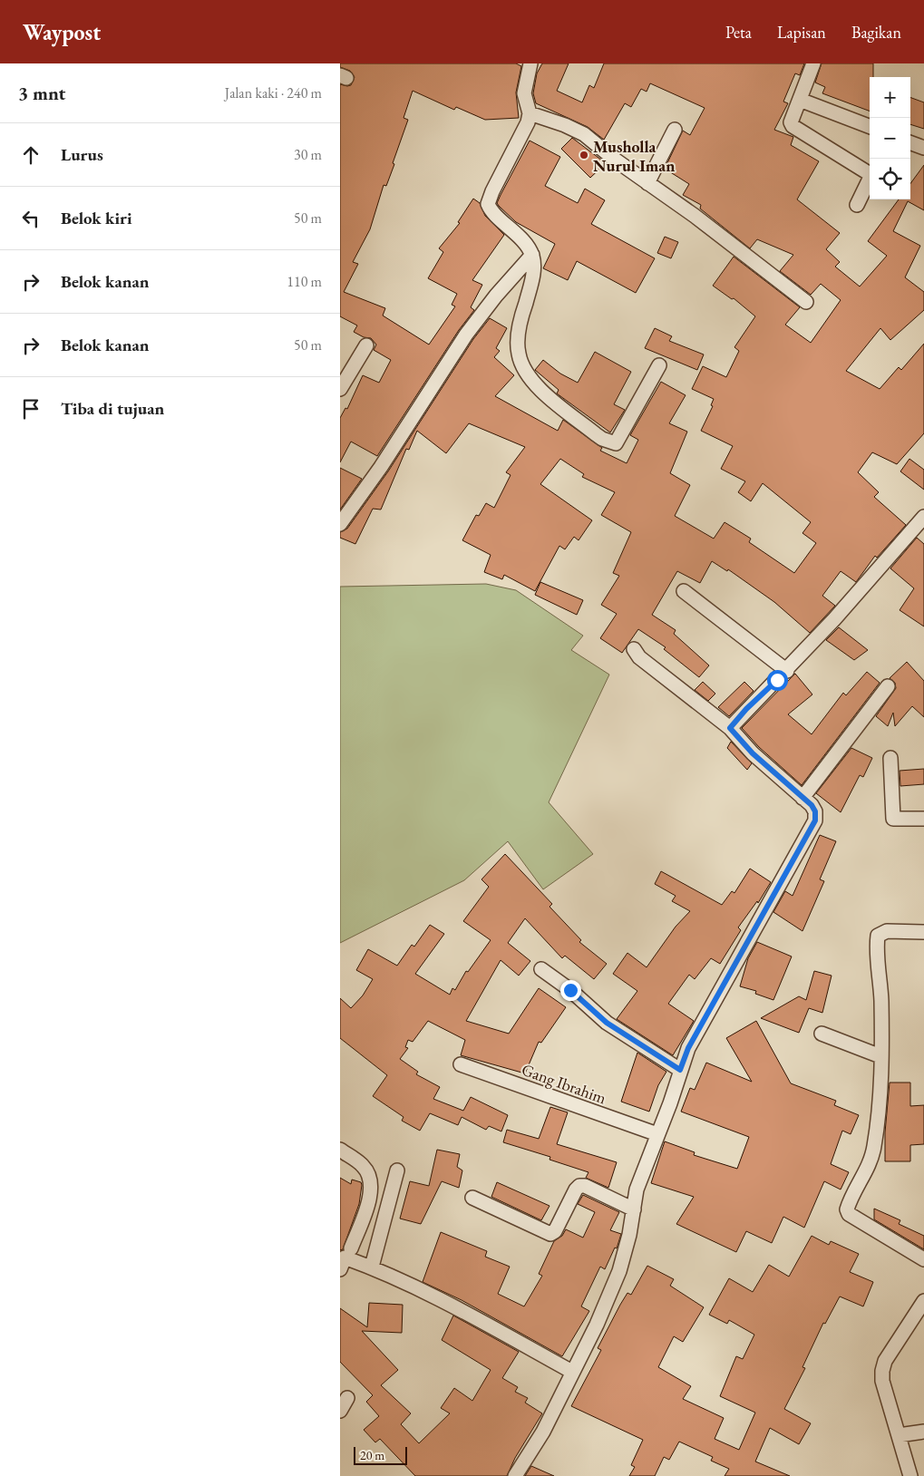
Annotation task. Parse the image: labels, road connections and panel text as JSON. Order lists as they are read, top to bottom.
{
  "streets": {
    "street": ["Gang Ibrahim"]
  },
  "places": ["Musholla Nurul Iman"],
  "scale_bar": "20 m",
  "page": {
    "header": "Waypost",
    "nav": ["Peta", "Lapisan", "Bagikan"],
    "heading": ["3 mnt", "Jalan kaki · 240 m"],
    "map_buttons": ["+", "−"],
    "list": [
      ["Lurus", "30 m"],
      ["Belok kiri", "50 m"],
      ["Belok kanan", "110 m"],
      ["Belok kanan", "50 m"],
      "Tiba di tujuan"
    ],
    "scale": "20 m"
  }
}
